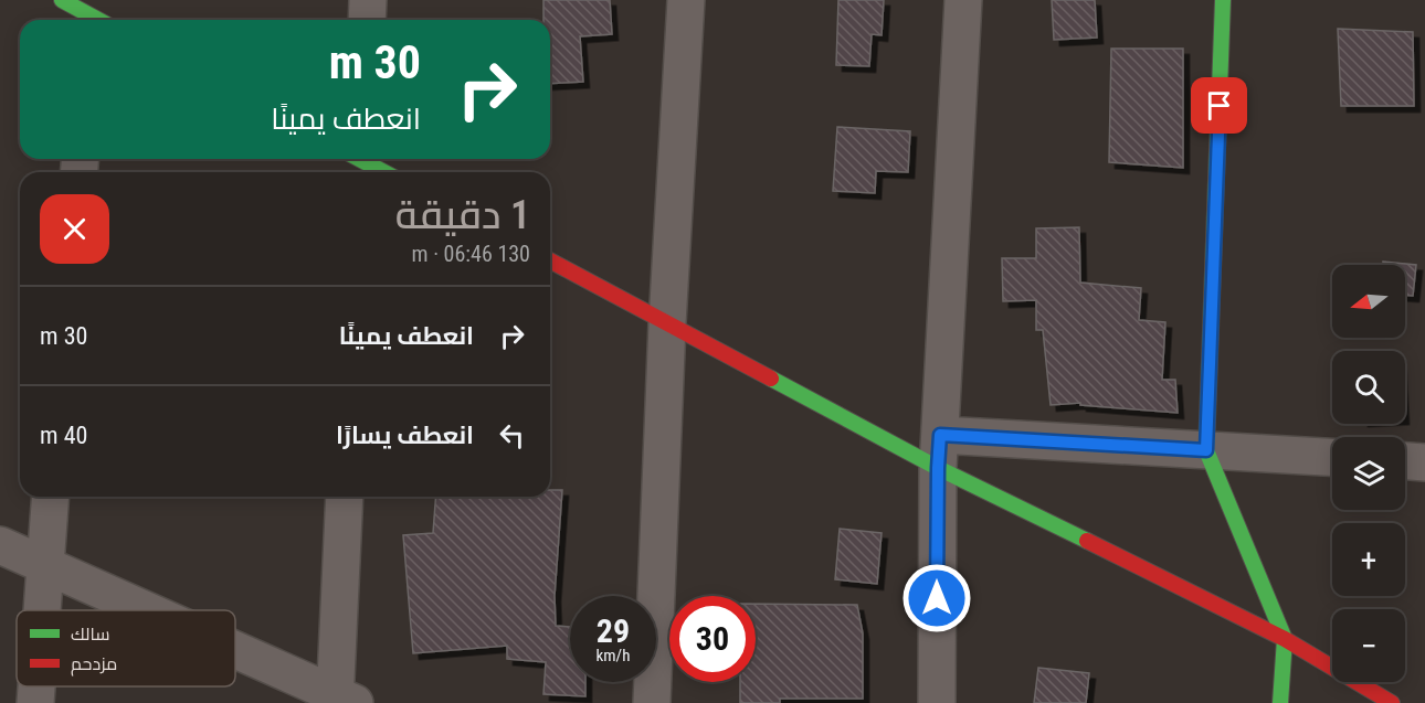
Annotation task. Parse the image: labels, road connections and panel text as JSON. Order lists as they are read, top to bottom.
{
  "legend": ["سالك", "مزدحم"],
  "north": "left",
  "page": {
    "turn": ["30 m", "انعطف يمينًا"],
    "heading": ["1 دقيقة", "130 m · 06:46"],
    "map_buttons": ["+", "−"],
    "list": [
      {
        "name": "انعطف يمينًا",
        "value": "30 m"
      },
      {
        "name": "انعطف يسارًا",
        "value": "40 m"
      }
    ],
    "speed": "29 km/h",
    "limit": "30"
  }
}
